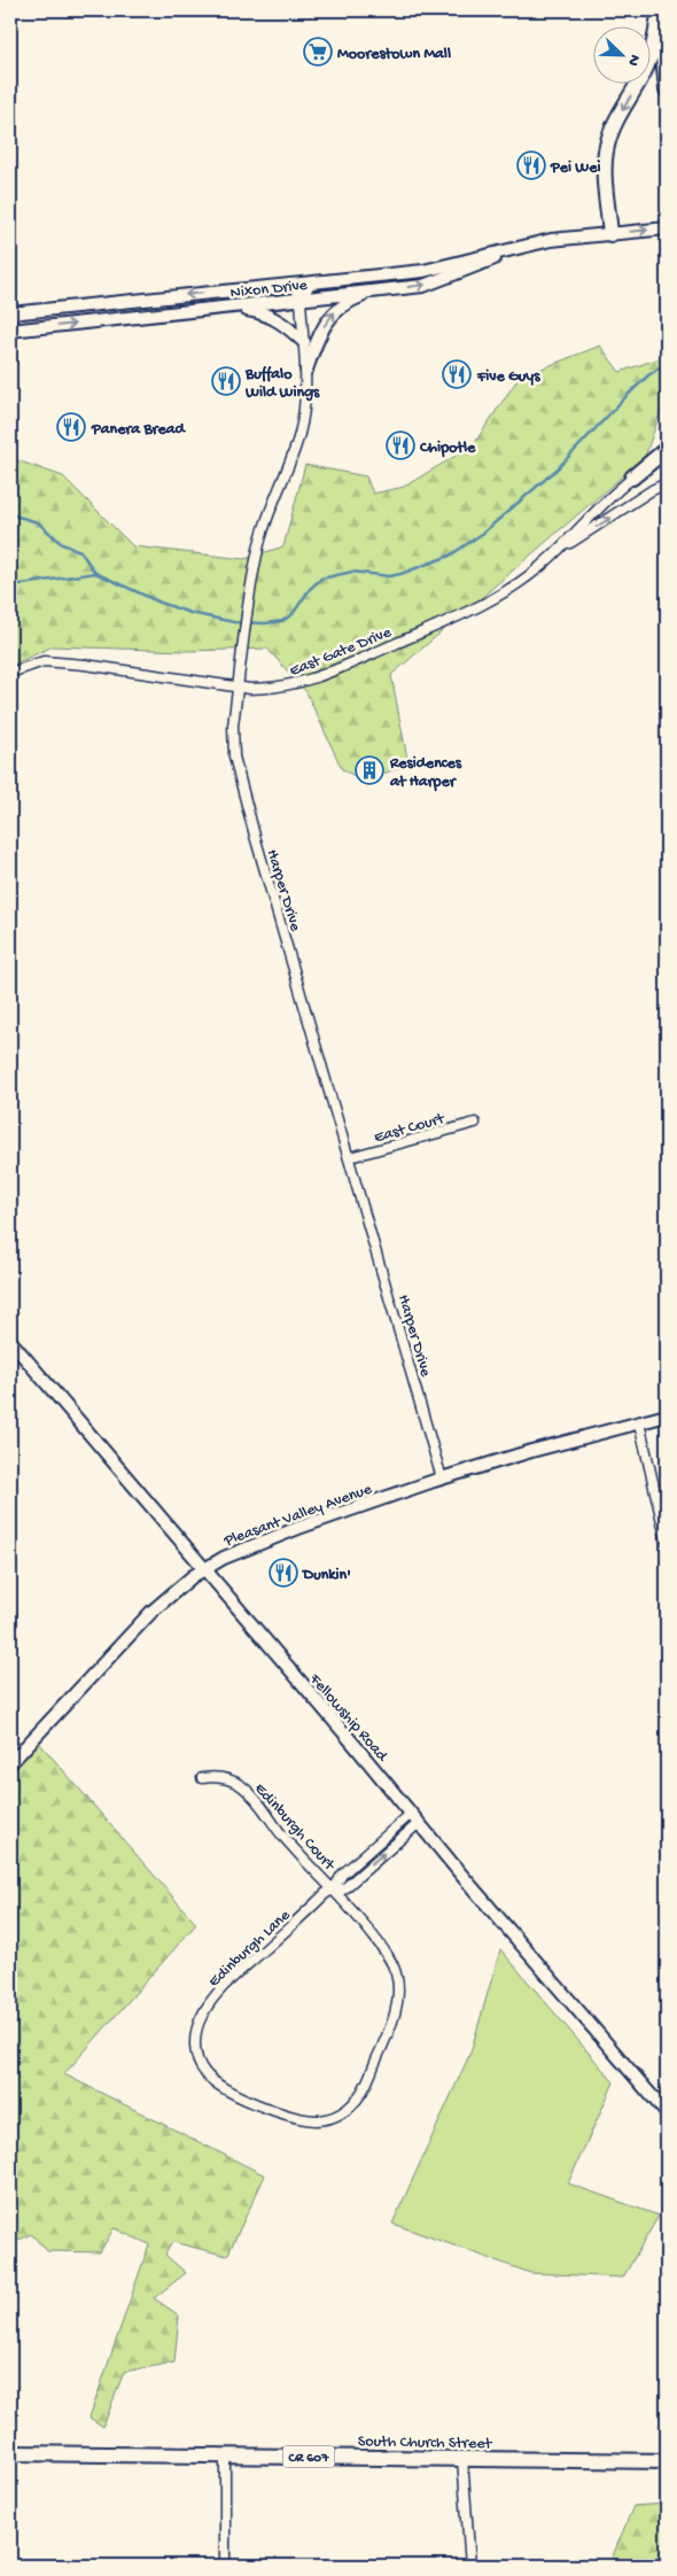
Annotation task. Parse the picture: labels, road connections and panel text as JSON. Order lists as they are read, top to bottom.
{
  "streets": {
    "main road": ["South Church Street", "CR 607"],
    "street": [
      "Nixon Drive",
      "East Gate Drive",
      "Harper Drive",
      "East Court",
      "Pleasant Valley Avenue",
      "Fellowship Road",
      "Edinburgh Court",
      "Edinburgh Lane"
    ]
  },
  "crossings": [
    ["Nixon Drive", "Harper Drive"],
    ["East Gate Drive", "Harper Drive"],
    ["Harper Drive", "East Court"],
    ["Harper Drive", "Pleasant Valley Avenue"],
    ["Pleasant Valley Avenue", "Fellowship Road"],
    ["Fellowship Road", "Edinburgh Lane"],
    ["Edinburgh Court", "Edinburgh Lane"]
  ],
  "places": {
    "supermarket": ["Moorestown Mall"],
    "restaurant": [
      "Pei Wei",
      "Five Guys",
      "Buffalo Wild Wings",
      "Panera Bread",
      "Chipotle",
      "Dunkin'"
    ],
    "building": ["Residences at Harper"]
  },
  "north": "bottom right"
}
